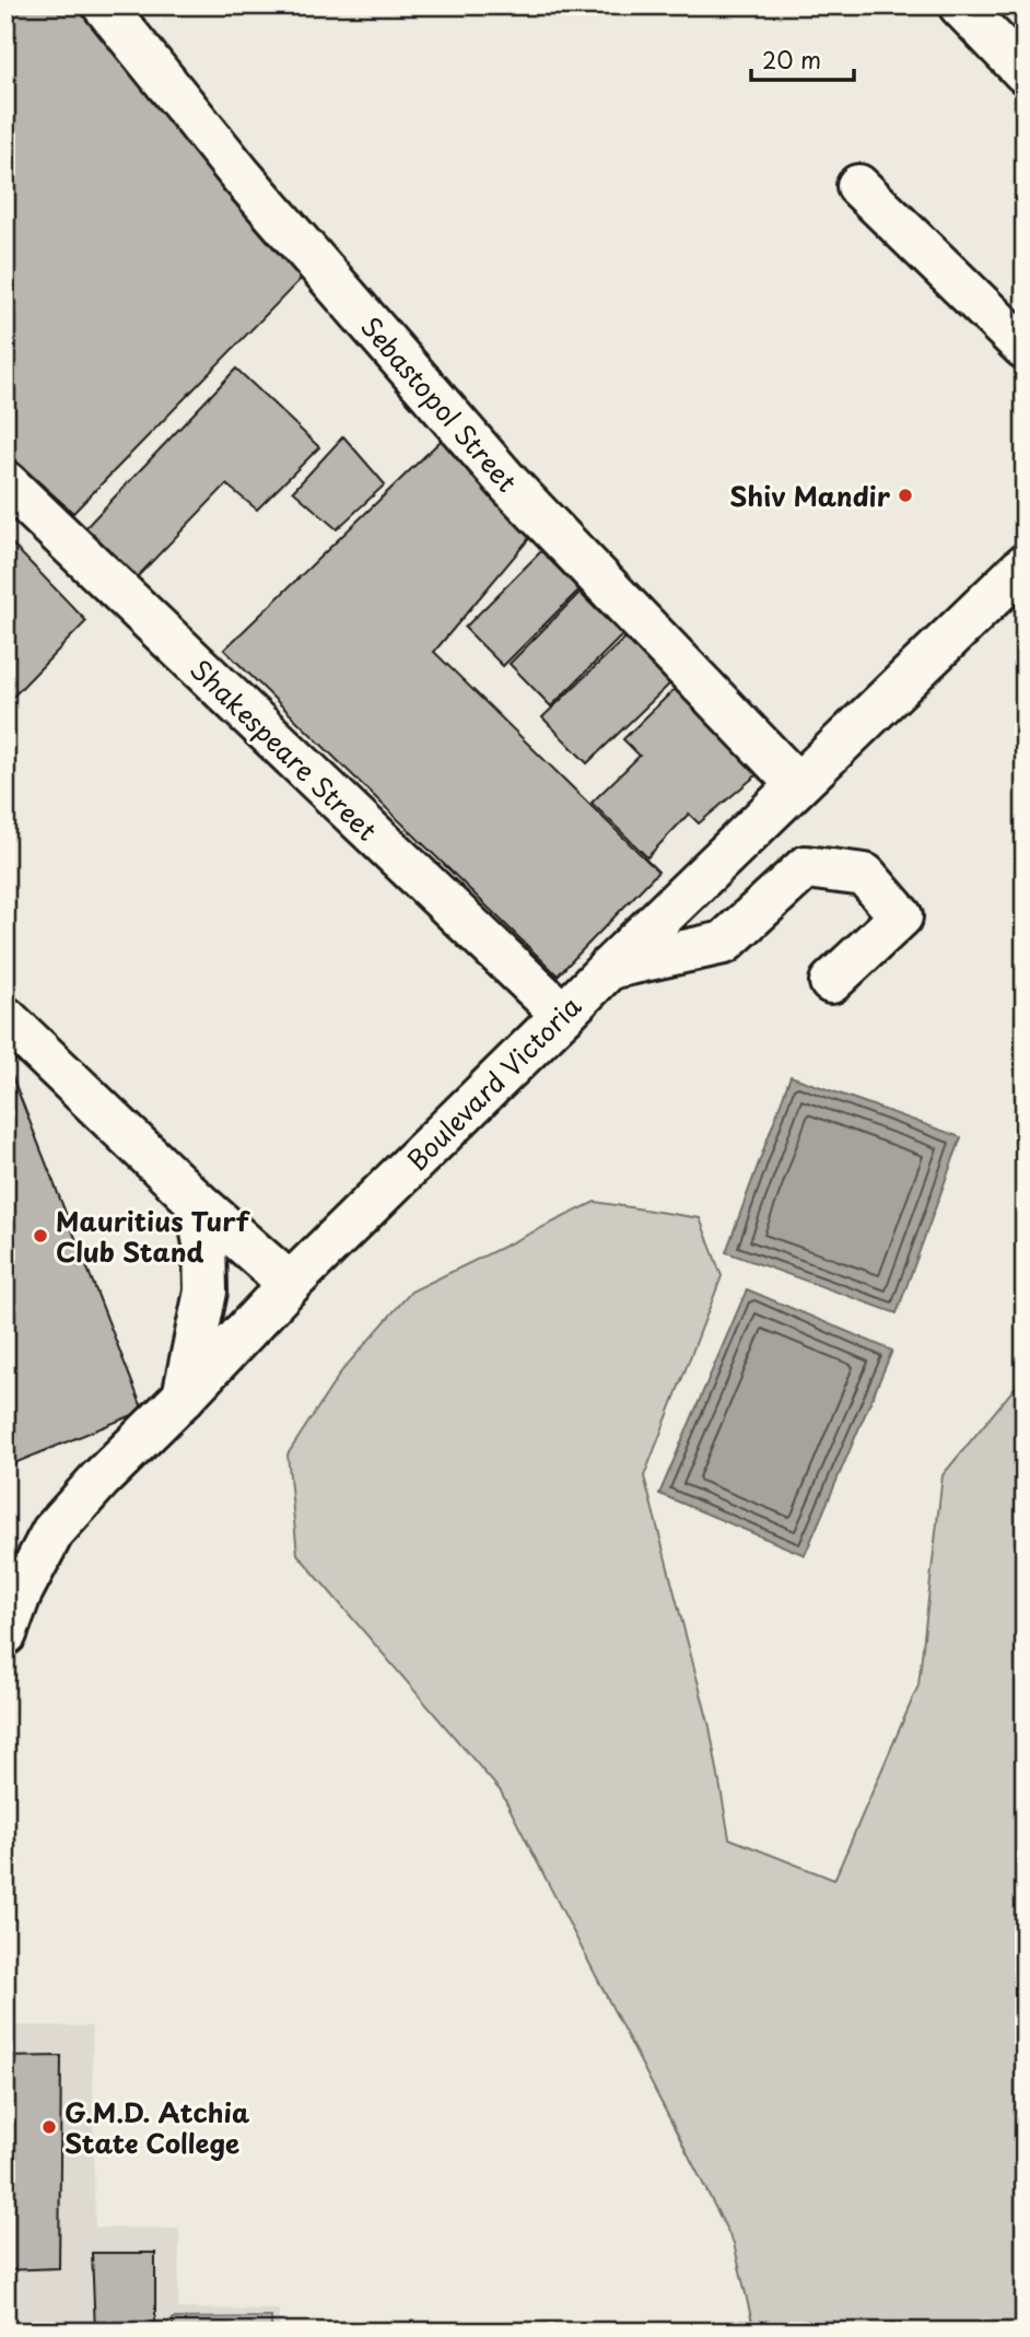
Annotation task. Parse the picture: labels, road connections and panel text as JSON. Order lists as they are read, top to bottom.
{
  "streets": {
    "street": ["Sebastopol Street", "Shakespeare Street", "Boulevard Victoria"]
  },
  "crossings": [
    ["Sebastopol Street", "Boulevard Victoria"],
    ["Shakespeare Street", "Boulevard Victoria"]
  ],
  "places": ["Shiv Mandir", "Mauritius Turf Club Stand", "G.M.D. Atchia State College"],
  "scale_bar": "20 m"
}
